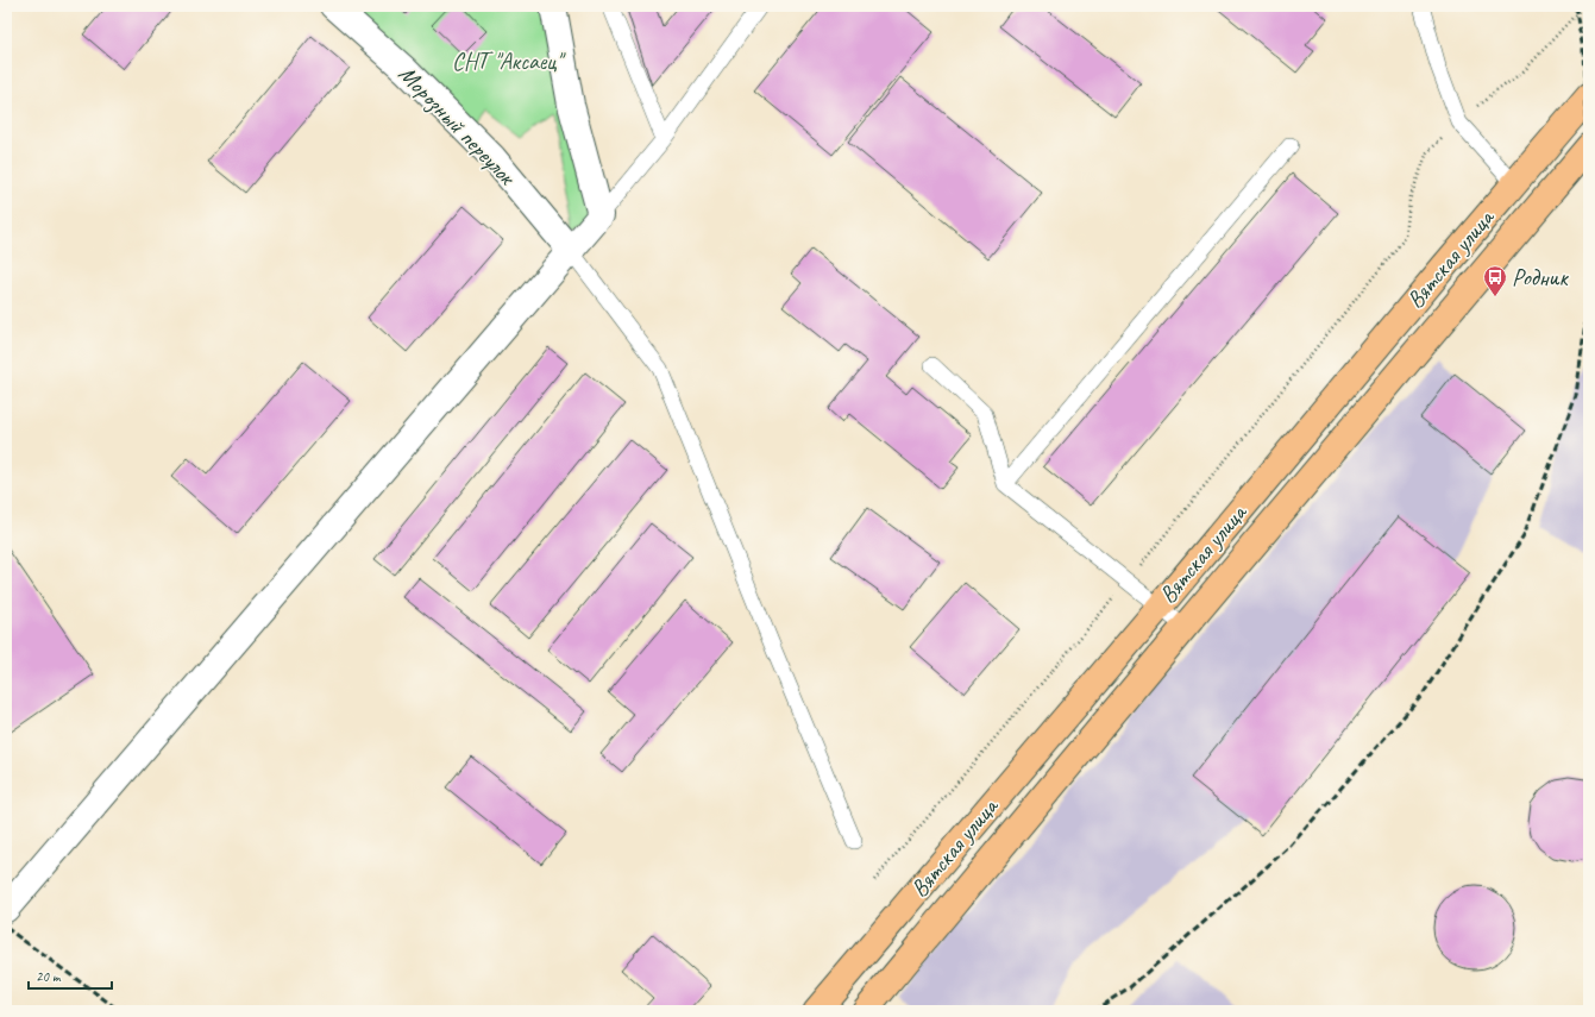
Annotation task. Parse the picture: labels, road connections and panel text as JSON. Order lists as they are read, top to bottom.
{
  "streets": {
    "main road": ["Вятская улица"],
    "street": ["Морозный переулок"]
  },
  "parks": ["СНТ \"Аксаец\""],
  "places": {
    "bus stop": ["Родник"]
  },
  "scale_bar": "20 m"
}
